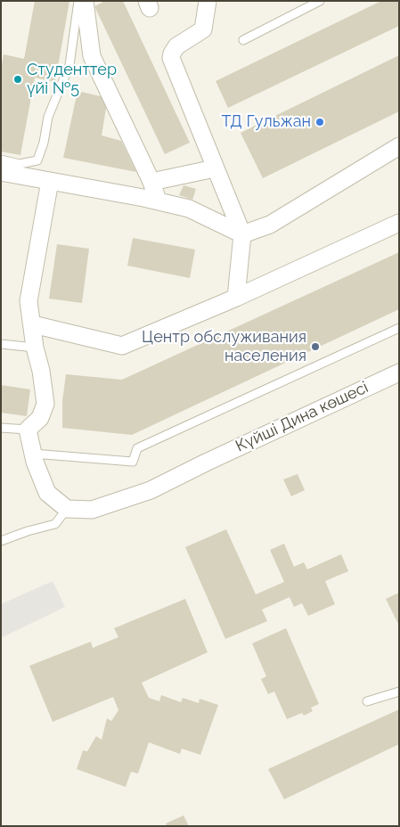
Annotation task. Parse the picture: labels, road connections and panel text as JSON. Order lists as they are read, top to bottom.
{
  "streets": {
    "street": ["Күйші Дина көшесі"]
  },
  "places": ["Студенттер үйі №5", "ТД Гульжан", "Центр обслуживания населения"]
}
